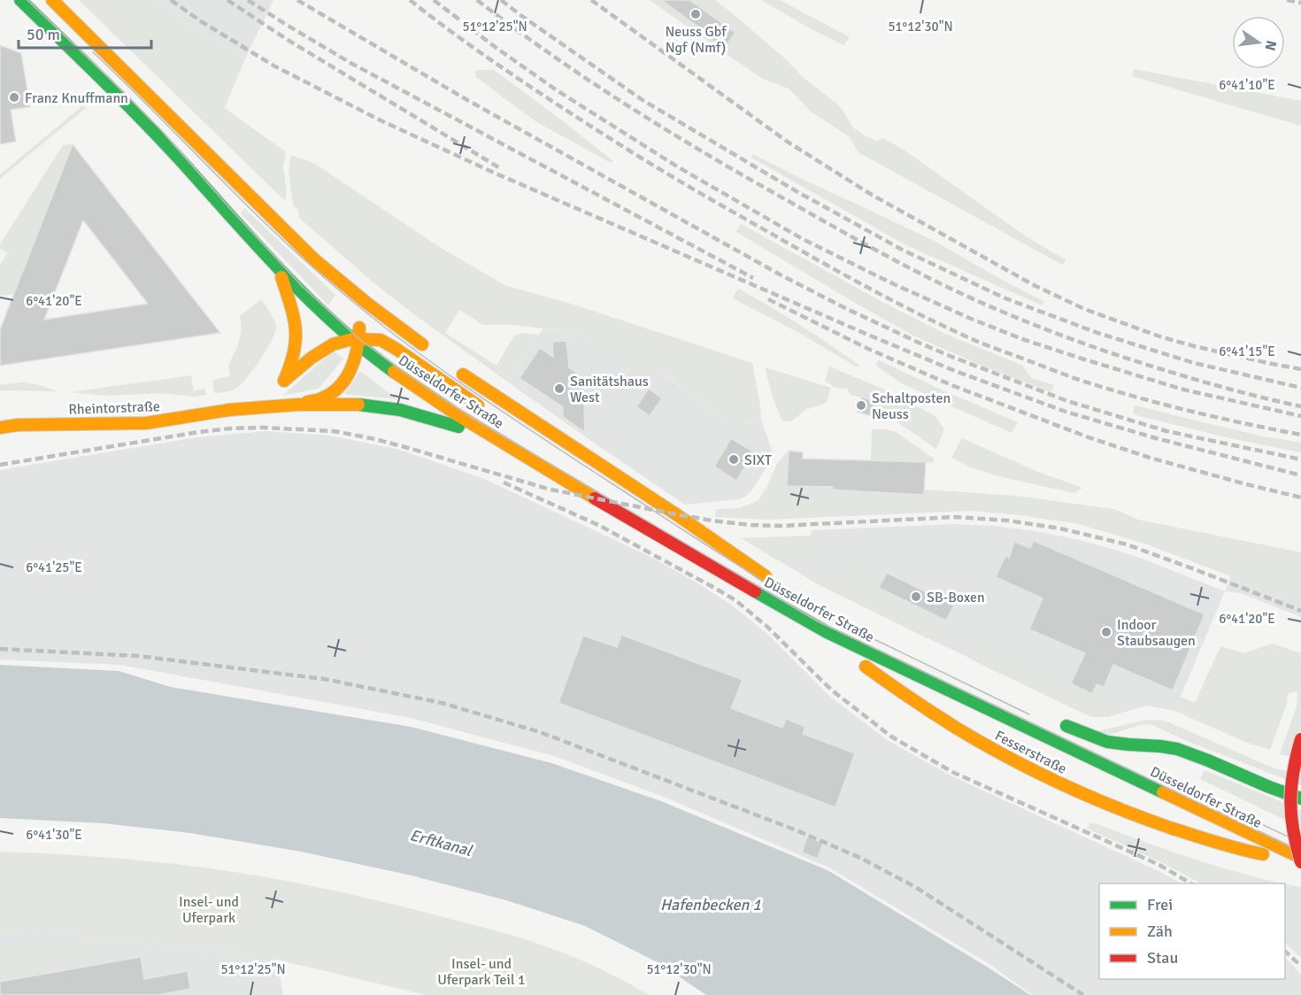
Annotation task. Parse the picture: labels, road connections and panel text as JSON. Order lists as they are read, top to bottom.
{
  "streets": {
    "main road": ["Düsseldorfer Straße", "Rheintorstraße", "Fesserstraße"]
  },
  "crossings": [
    ["Düsseldorfer Straße", "Rheintorstraße"],
    ["Düsseldorfer Straße", "Fesserstraße"]
  ],
  "water": ["Erftkanal", "Hafenbecken 1"],
  "parks": ["Insel- und Uferpark", "Insel- und Uferpark Teil 1"],
  "places": [
    "Neuss Gbf Ngf (Nmf)",
    "Franz Knuffmann",
    "Sanitätshaus West",
    "Schaltposten Neuss",
    "SIXT",
    "SB-Boxen",
    "Indoor Staubsaugen"
  ],
  "legend": ["Frei", "Zäh", "Stau"],
  "scale_bar": "50 m",
  "north": "right",
  "coordinates": [
    "51°12'25\"N",
    "51°12'30\"N",
    "6°41'10\"E",
    "6°41'20\"E",
    "6°41'15\"E",
    "6°41'25\"E",
    "6°41'30\"E"
  ]
}
